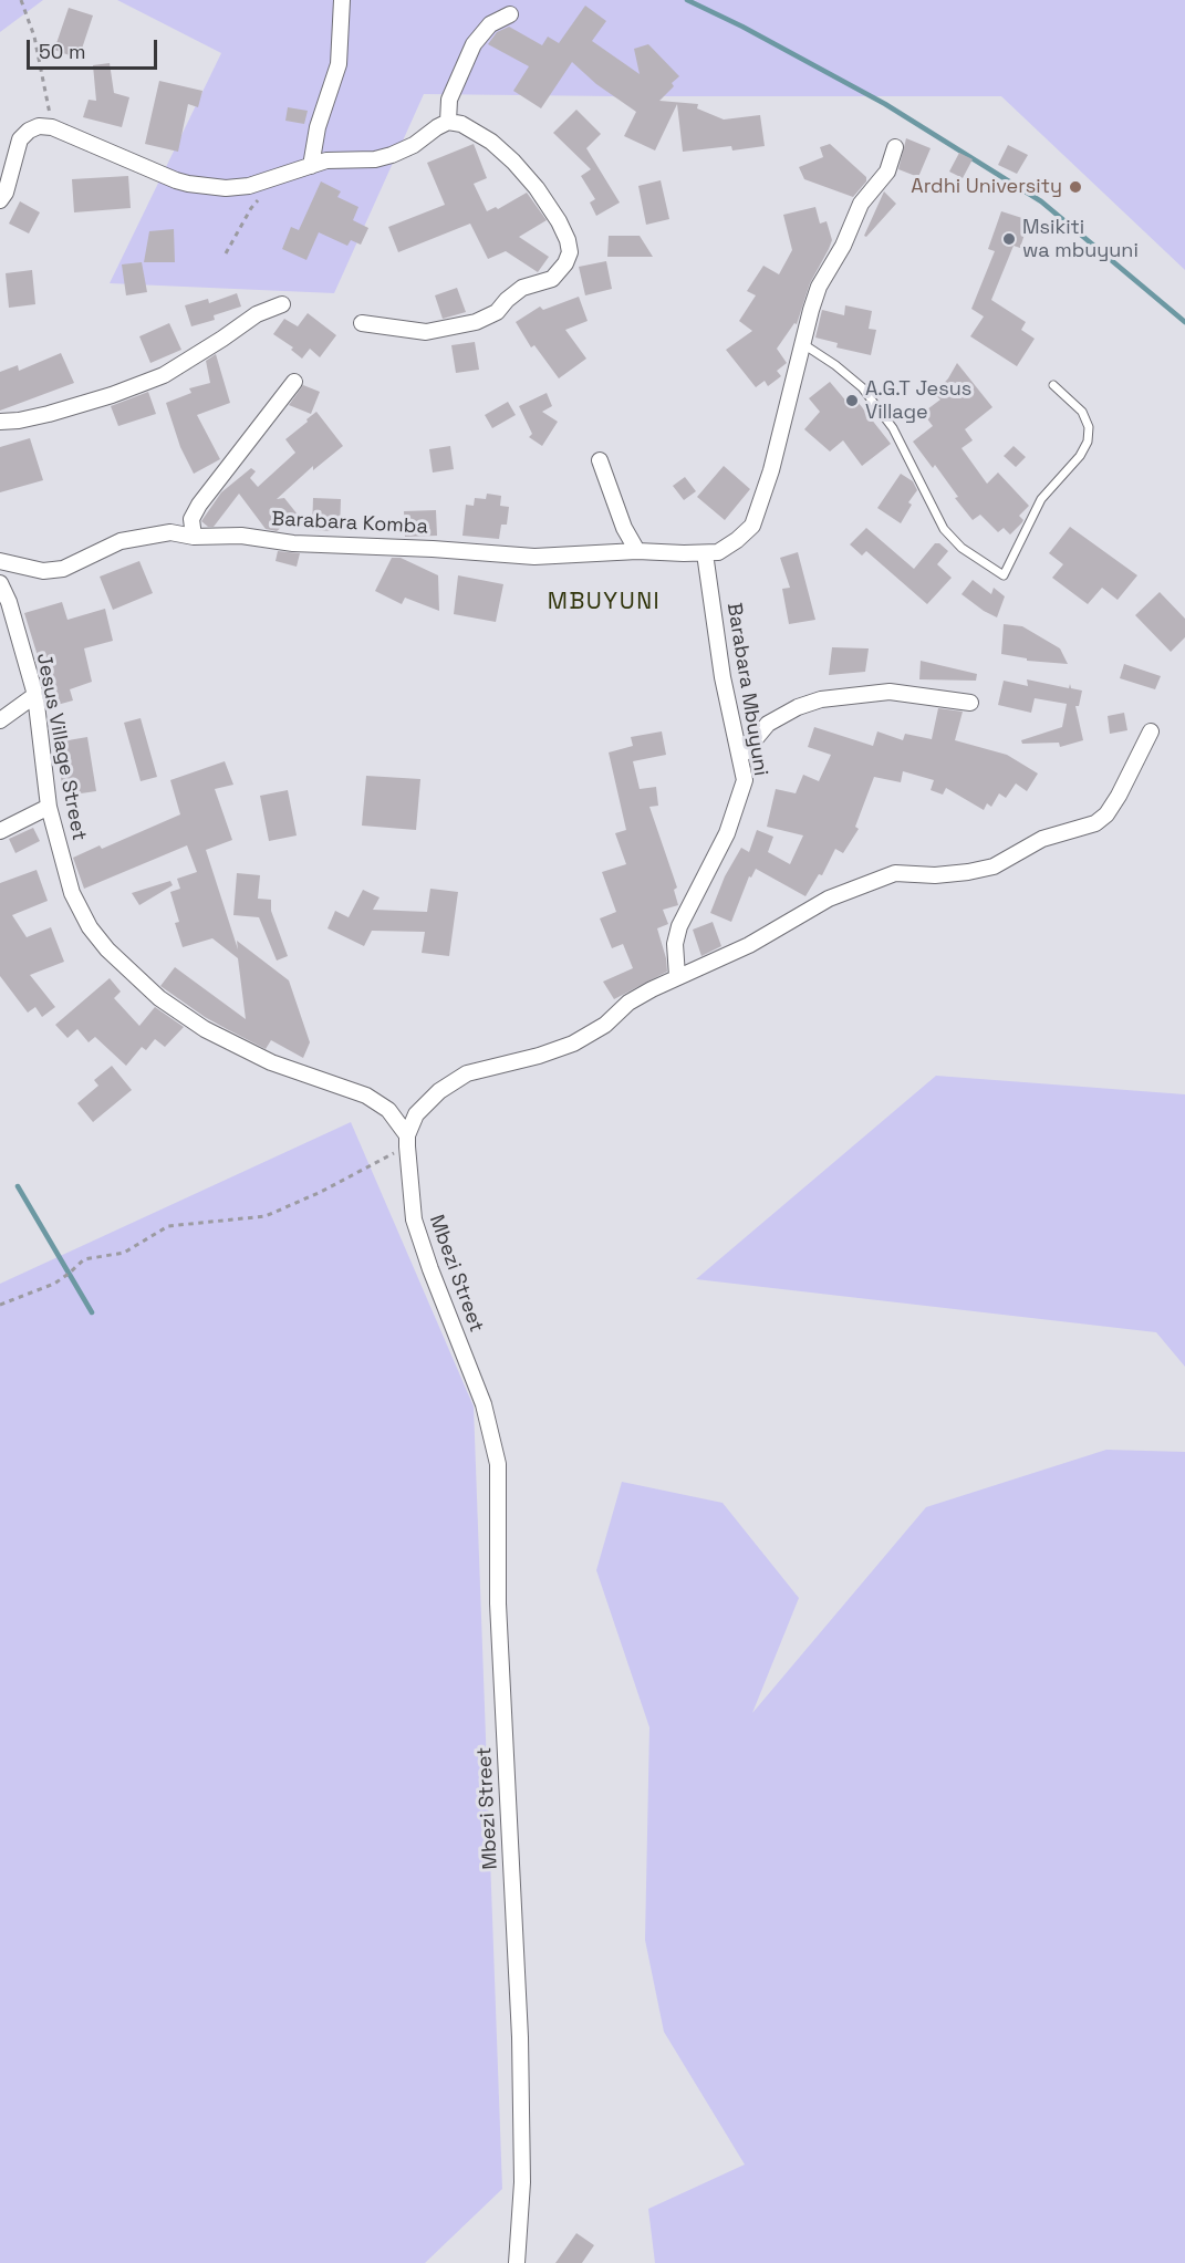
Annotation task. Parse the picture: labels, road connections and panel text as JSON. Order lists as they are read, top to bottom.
{
  "streets": {
    "street": [
      "Barabara Komba",
      "Barabara Mbuyuni",
      "Jesus Village Street",
      "Mbezi Street"
    ]
  },
  "crossings": [
    ["Barabara Komba", "Barabara Mbuyuni"],
    ["Jesus Village Street", "Mbezi Street"]
  ],
  "districts": ["MBUYUNI"],
  "places": ["Ardhi University", "Msikiti wa mbuyuni", "A.G.T Jesus Village"],
  "scale_bar": "50 m"
}
